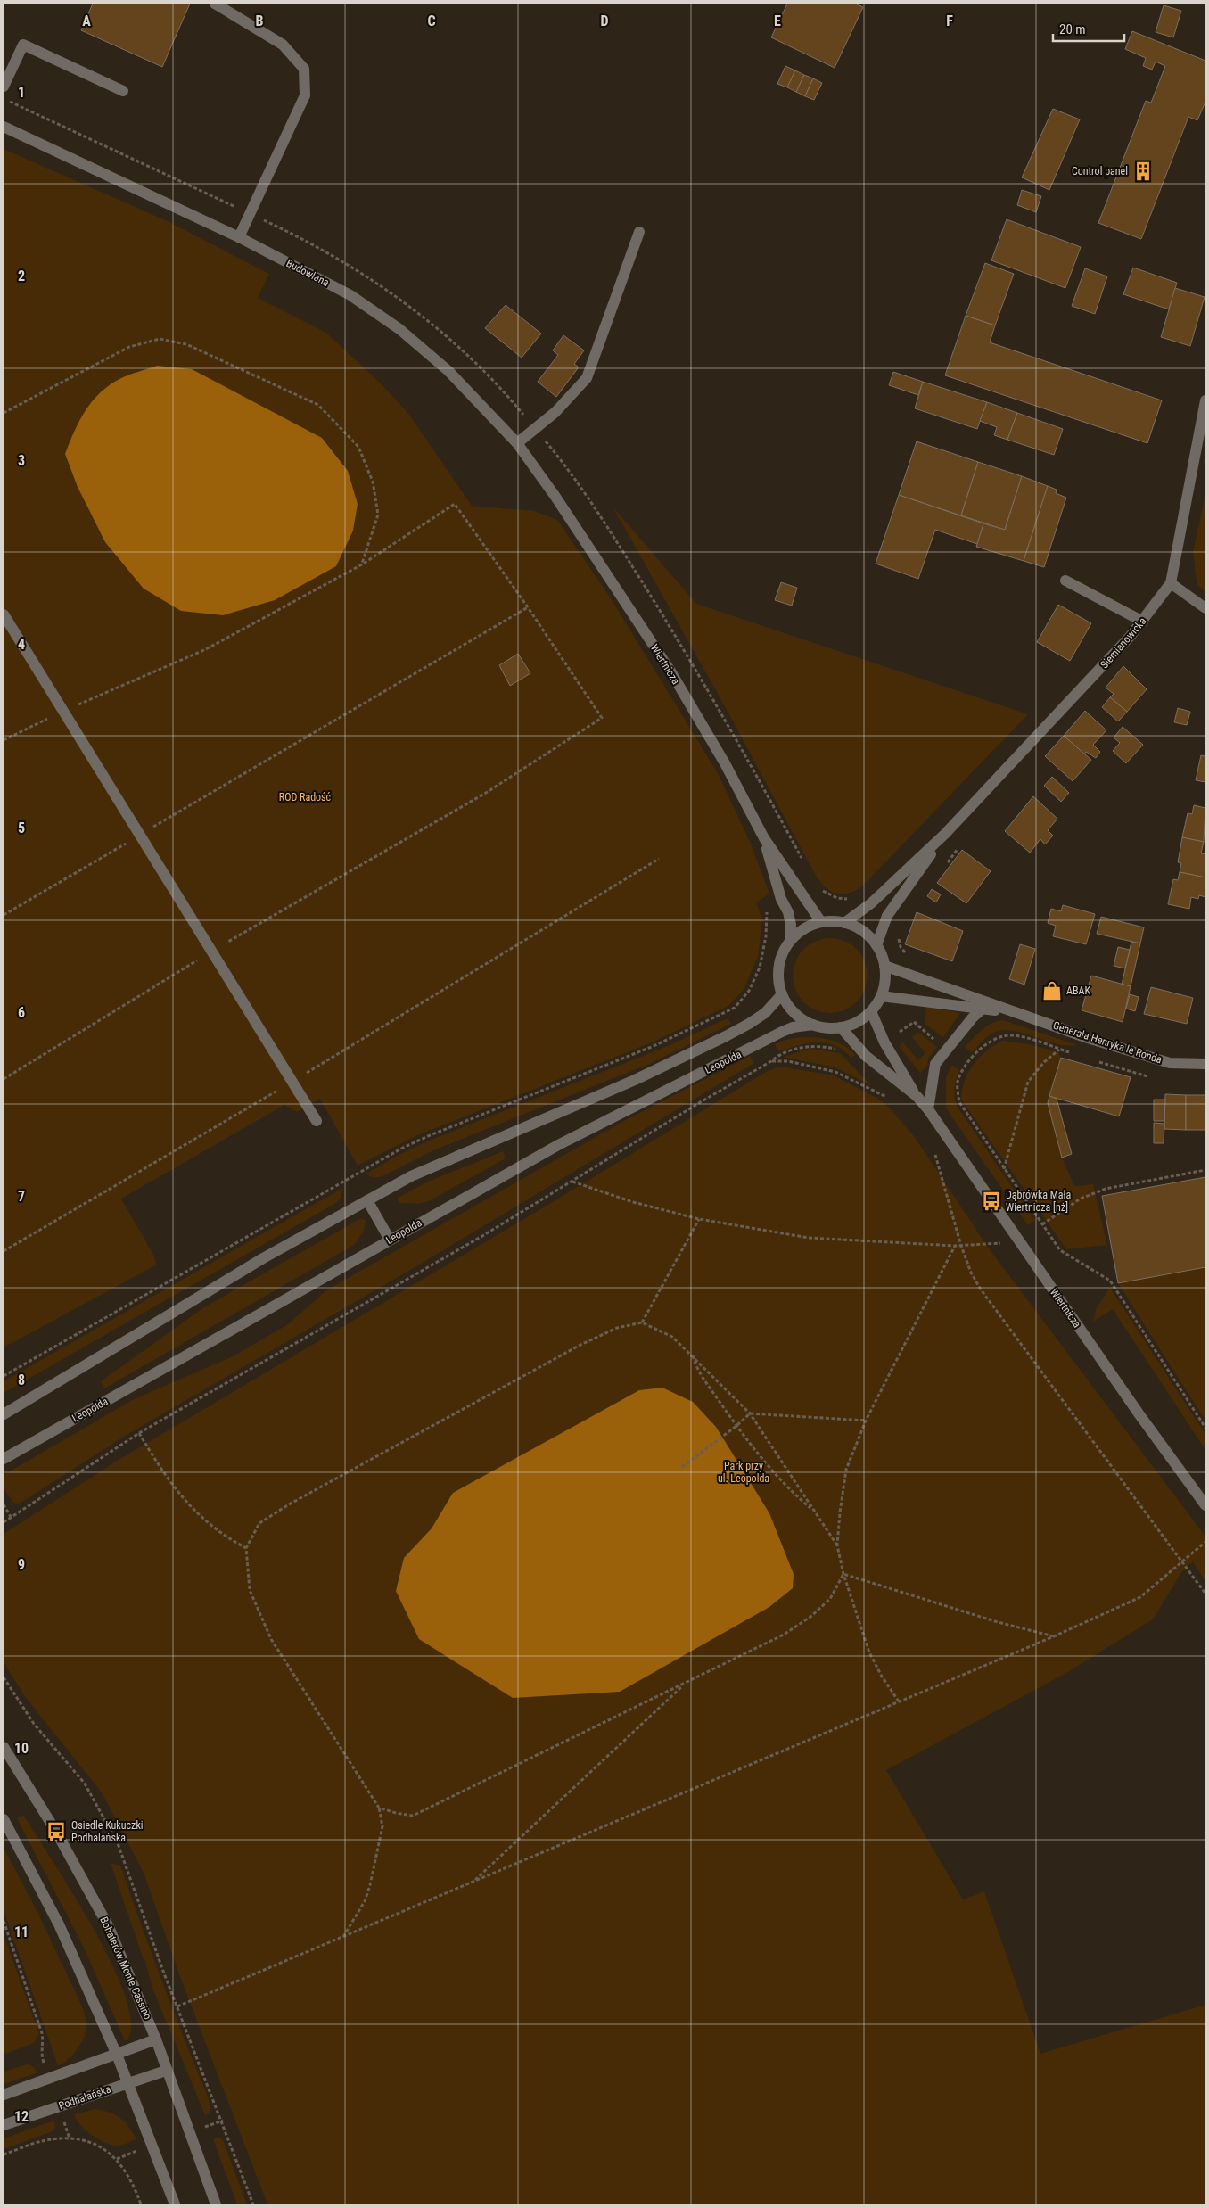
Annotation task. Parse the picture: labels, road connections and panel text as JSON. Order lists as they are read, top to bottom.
{
  "streets": {
    "street": [
      "Budowlana",
      "Siemianowicka",
      "Wiertnicza",
      "Generała Henryka le Ronda",
      "Leopolda",
      "Bohaterów Monte Cassino",
      "Podhalańska"
    ]
  },
  "crossings": [
    ["Budowlana", "Wiertnicza"],
    ["Siemianowicka", "Wiertnicza"],
    ["Siemianowicka", "Generała Henryka le Ronda"],
    ["Siemianowicka", "Leopolda"],
    ["Wiertnicza", "Generała Henryka le Ronda"],
    ["Wiertnicza", "Leopolda"],
    ["Generała Henryka le Ronda", "Leopolda"],
    ["Bohaterów Monte Cassino", "Podhalańska"]
  ],
  "parks": ["ROD Radość", "Park przy ul. Leopolda"],
  "places": {
    "building": ["Control panel"],
    "shop": ["ABAK"],
    "bus stop": ["Dąbrówka Mała Wiertnicza [nż]", "Osiedle Kukuczki Podhalańska"]
  },
  "scale_bar": "20 m",
  "grid": {
    "columns": [
      "A",
      "B",
      "C",
      "D",
      "E",
      "F"
    ],
    "rows": [
      "1",
      "2",
      "3",
      "4",
      "5",
      "6",
      "7",
      "8",
      "9",
      "10",
      "11",
      "12"
    ]
  }
}
